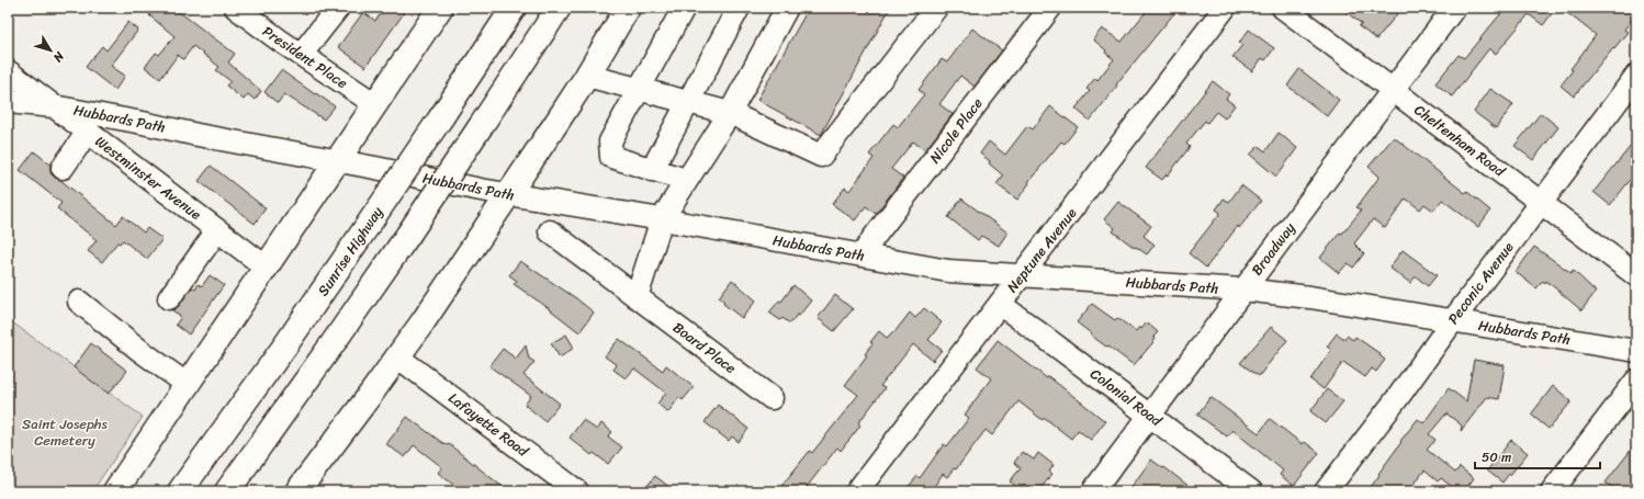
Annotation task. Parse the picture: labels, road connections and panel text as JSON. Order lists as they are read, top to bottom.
{
  "streets": {
    "main road": ["Sunrise Highway"],
    "street": [
      "President Place",
      "Hubbards Path",
      "Nicole Place",
      "Cheltenham Road",
      "Westminster Avenue",
      "Broadway",
      "Neptune Avenue",
      "Peconic Avenue",
      "Board Place",
      "Colonial Road",
      "Lafayette Road"
    ]
  },
  "crossings": [
    ["Hubbards Path", "Nicole Place"],
    ["Hubbards Path", "Westminster Avenue"],
    ["Hubbards Path", "Broadway"],
    ["Hubbards Path", "Neptune Avenue"],
    ["Hubbards Path", "Peconic Avenue"],
    ["Cheltenham Road", "Broadway"],
    ["Cheltenham Road", "Peconic Avenue"],
    ["Broadway", "Colonial Road"],
    ["Neptune Avenue", "Colonial Road"]
  ],
  "parks": ["Saint Josephs Cemetery"],
  "scale_bar": "50 m",
  "north": "bottom right"
}
